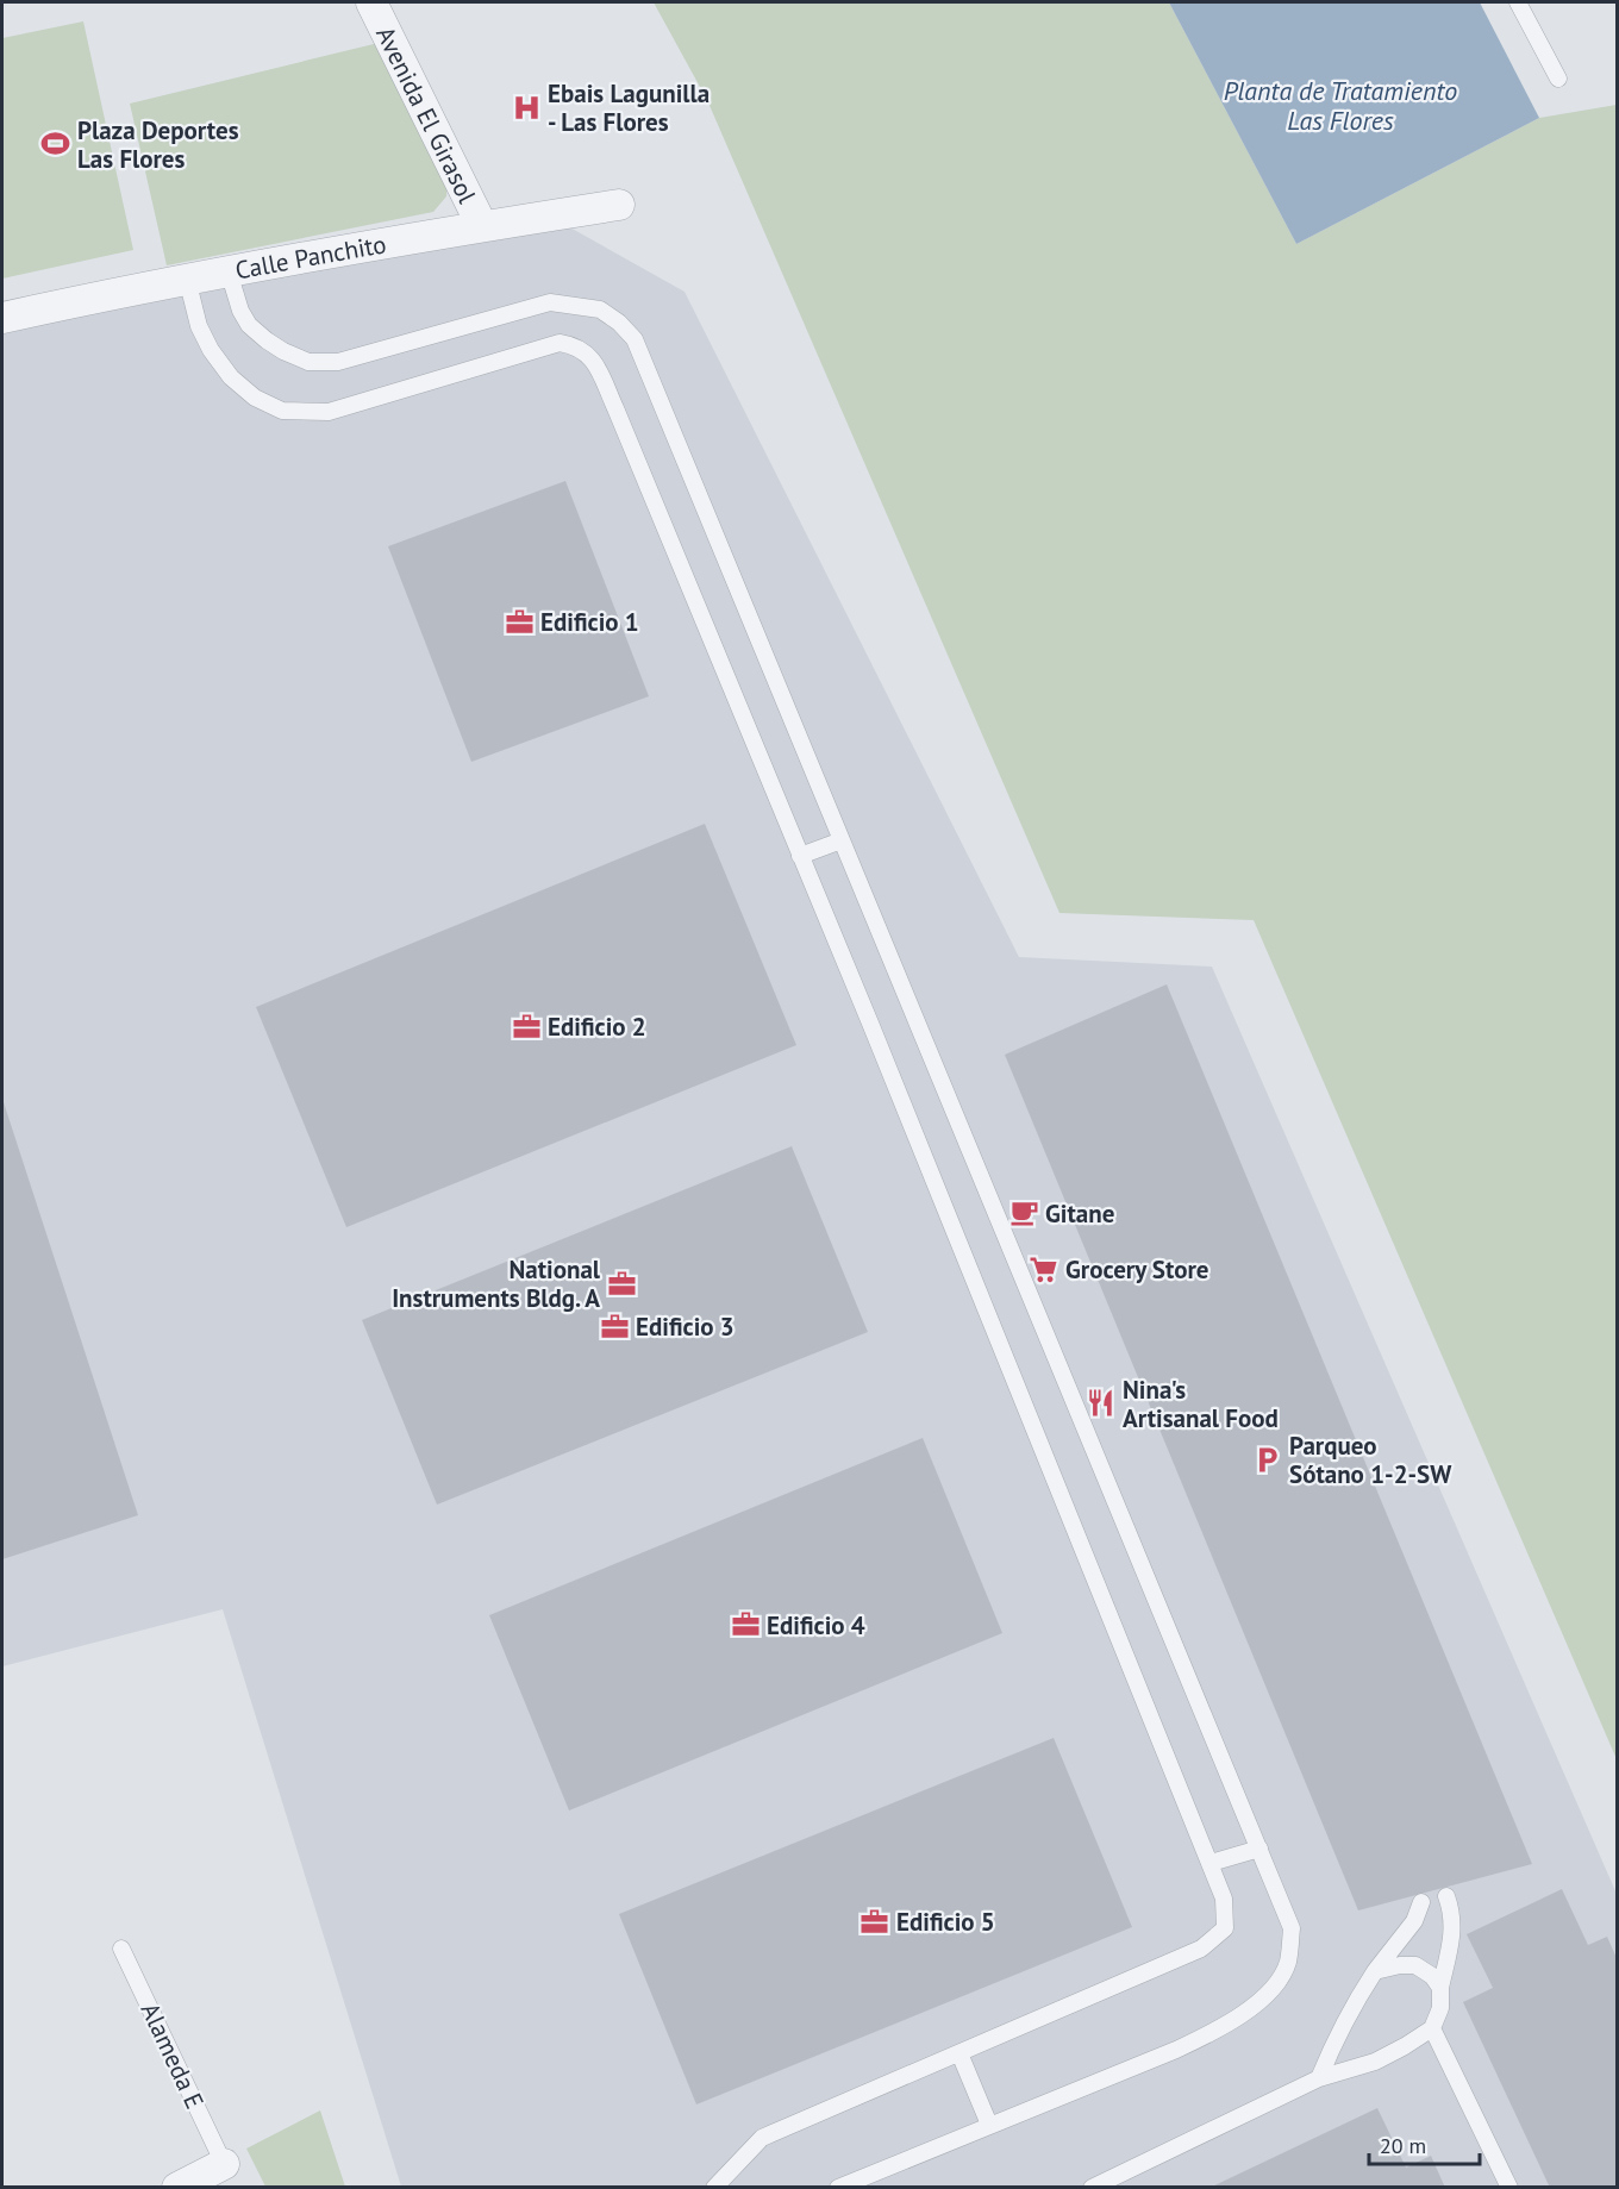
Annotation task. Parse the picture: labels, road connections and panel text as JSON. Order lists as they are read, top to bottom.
{
  "streets": {
    "street": ["Avenida El Girasol", "Calle Panchito"],
    "lane": ["Alameda E"]
  },
  "crossings": [
    ["Avenida El Girasol", "Calle Panchito"]
  ],
  "water": ["Planta de Tratamiento Las Flores"],
  "places": {
    "hospital": ["Ebais Lagunilla - Las Flores"],
    "sports": ["Plaza Deportes Las Flores"],
    "office": [
      "Edificio 1",
      "Edificio 2",
      "National Instruments Bldg. A",
      "Edificio 3",
      "Edificio 4",
      "Edificio 5"
    ],
    "cafe": ["Gitane"],
    "supermarket": ["Grocery Store"],
    "restaurant": ["Nina's Artisanal Food"],
    "parking": ["Parqueo Sótano 1-2-SW"]
  },
  "scale_bar": "20 m"
}
